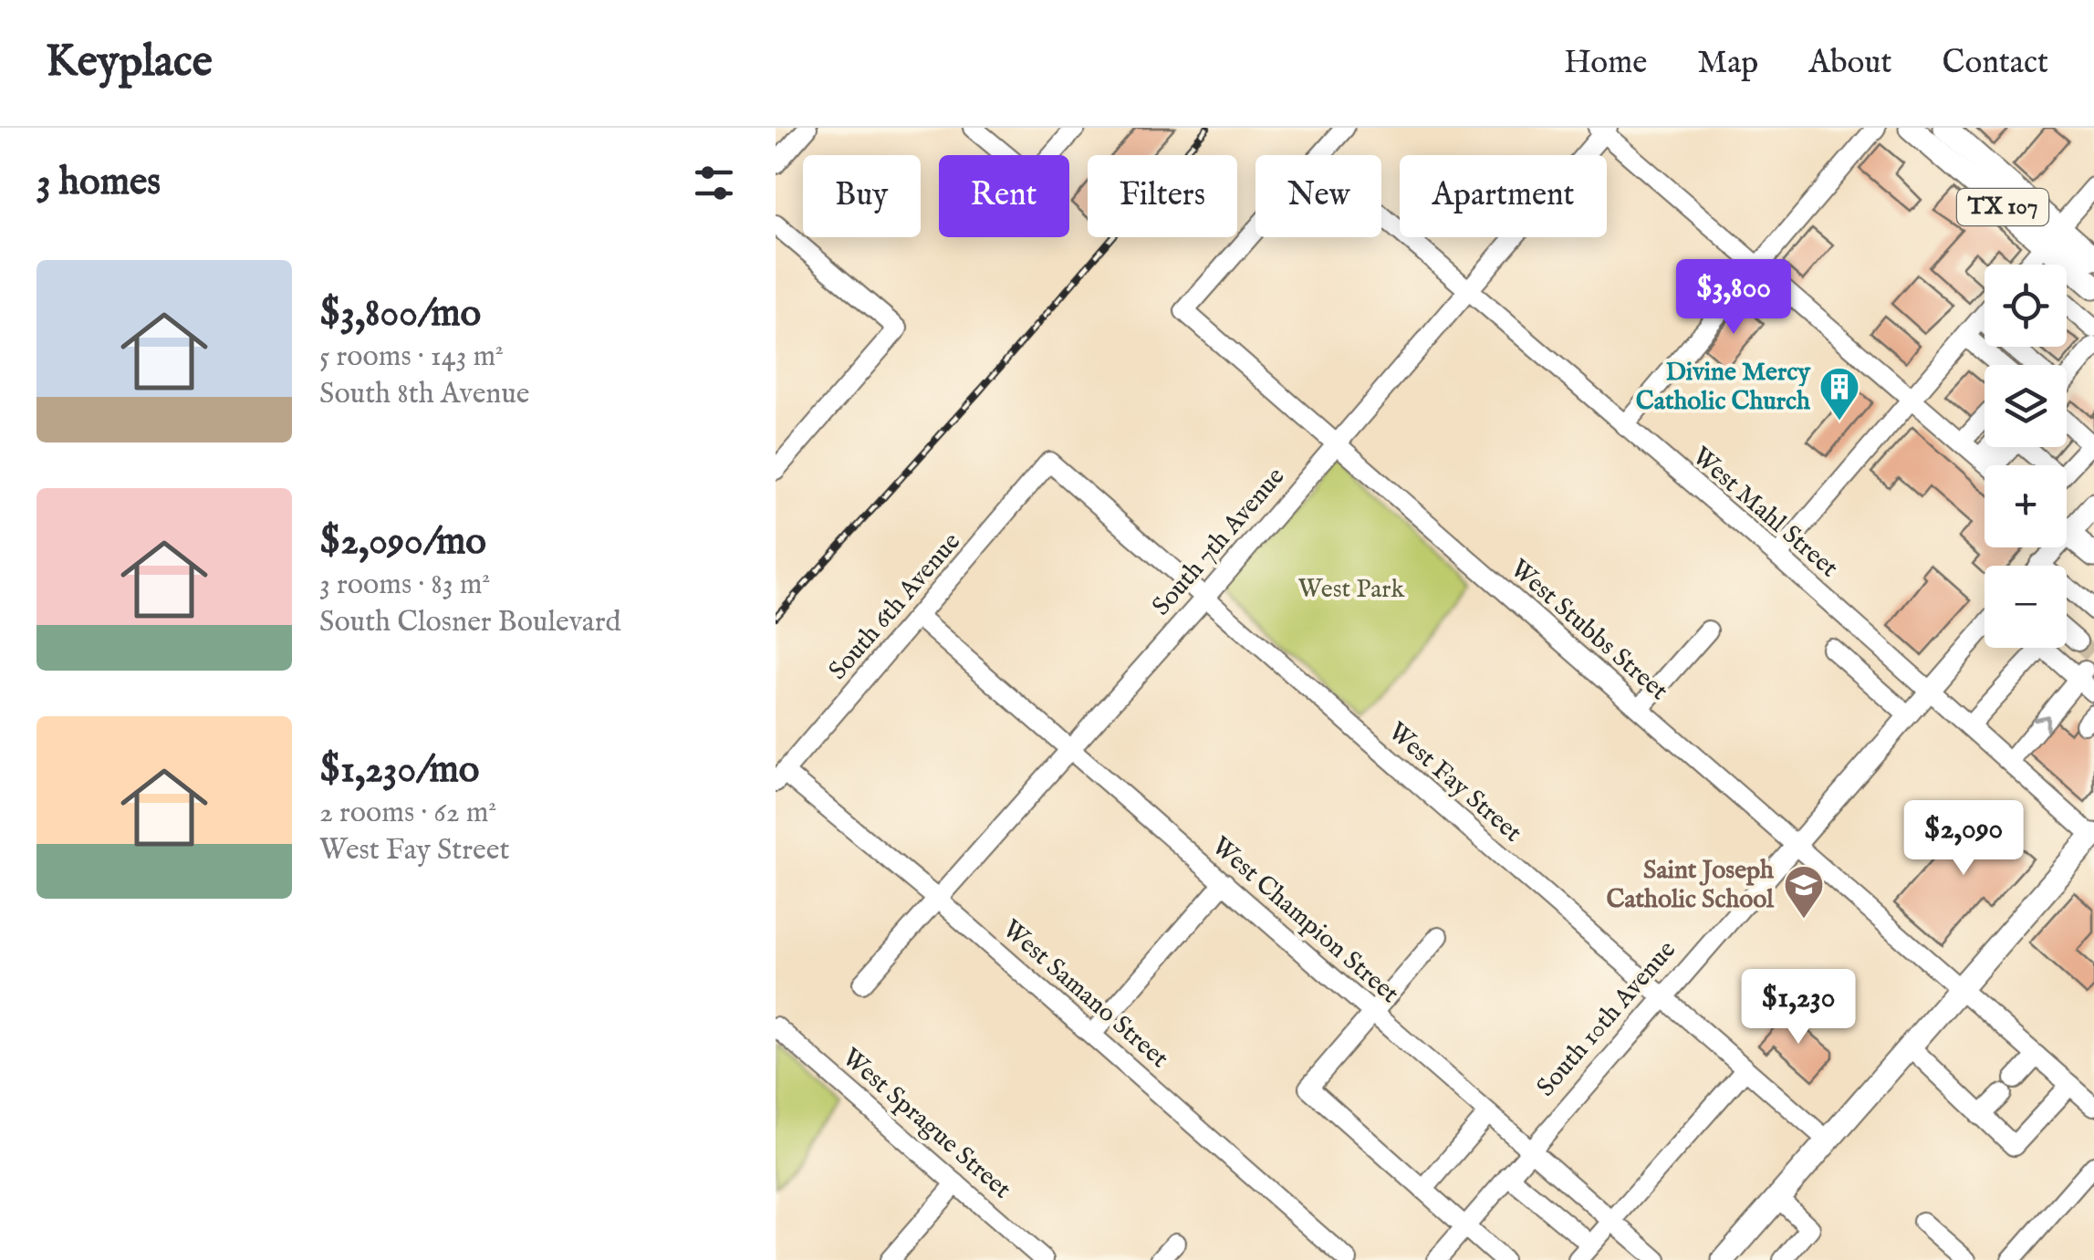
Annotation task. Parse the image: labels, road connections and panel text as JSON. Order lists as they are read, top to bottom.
{
  "streets": {
    "main road": ["TX 107"],
    "street": [
      "West Mahl Street",
      "South 7th Avenue",
      "South 6th Avenue",
      "West Stubbs Street",
      "West Fay Street",
      "West Champion Street",
      "West Samano Street",
      "South 10th Avenue",
      "West Sprague Street"
    ]
  },
  "crossings": [
    ["West Mahl Street", "South 7th Avenue"],
    ["West Mahl Street", "South 10th Avenue"],
    ["South 7th Avenue", "West Stubbs Street"],
    ["South 7th Avenue", "West Fay Street"],
    ["South 7th Avenue", "West Champion Street"],
    ["South 7th Avenue", "West Samano Street"],
    ["South 6th Avenue", "West Fay Street"],
    ["South 6th Avenue", "West Champion Street"],
    ["South 6th Avenue", "West Samano Street"],
    ["West Stubbs Street", "South 10th Avenue"],
    ["West Fay Street", "South 10th Avenue"],
    ["West Champion Street", "South 10th Avenue"]
  ],
  "parks": ["West Park"],
  "places": {
    "building": ["Divine Mercy Catholic Church"],
    "school or university": ["Saint Joseph Catholic School"]
  },
  "page": {
    "header": "Keyplace",
    "nav": [
      "Home",
      "Map",
      "About",
      "Contact"
    ],
    "heading": "3 homes",
    "chip": [
      "Buy",
      "Rent",
      "Filters",
      "New",
      "Apartment"
    ],
    "list": [
      {
        "name": "$3,800/mo",
        "note": "5 rooms · 143 m² · South 8th Avenue"
      },
      {
        "name": "$2,090/mo",
        "note": "3 rooms · 83 m² · South Closner Boulevard"
      },
      {
        "name": "$1,230/mo",
        "note": "2 rooms · 62 m² · West Fay Street"
      }
    ],
    "price": ["$3,800", "$2,090", "$1,230"],
    "map_buttons": ["+", "−"]
  }
}
